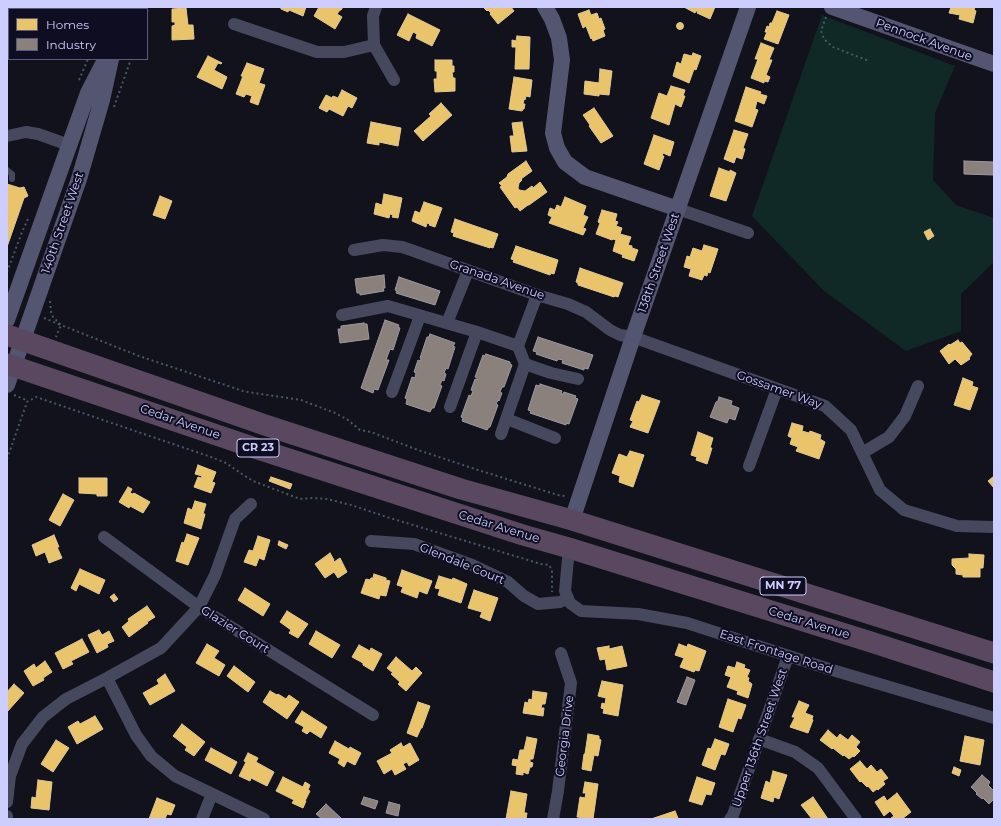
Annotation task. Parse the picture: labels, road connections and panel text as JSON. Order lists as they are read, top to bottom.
{
  "streets": {
    "highway": ["Cedar Avenue", "CR 23", "MN 77"],
    "street": [
      "Pennock Avenue",
      "140th Street West",
      "138th Street West",
      "Granada Avenue",
      "Gossamer Way",
      "Glendale Court",
      "Glazier Court",
      "East Frontage Road",
      "Georgia Drive",
      "Upper 136th Street West"
    ]
  },
  "crossings": [
    ["140th Street West", "Cedar Avenue"],
    ["138th Street West", "Granada Avenue"],
    ["138th Street West", "Gossamer Way"],
    ["138th Street West", "Cedar Avenue"],
    ["Granada Avenue", "Gossamer Way"],
    ["Glendale Court", "East Frontage Road"],
    ["East Frontage Road", "Upper 136th Street West"]
  ],
  "legend": ["Homes", "Industry"]
}
